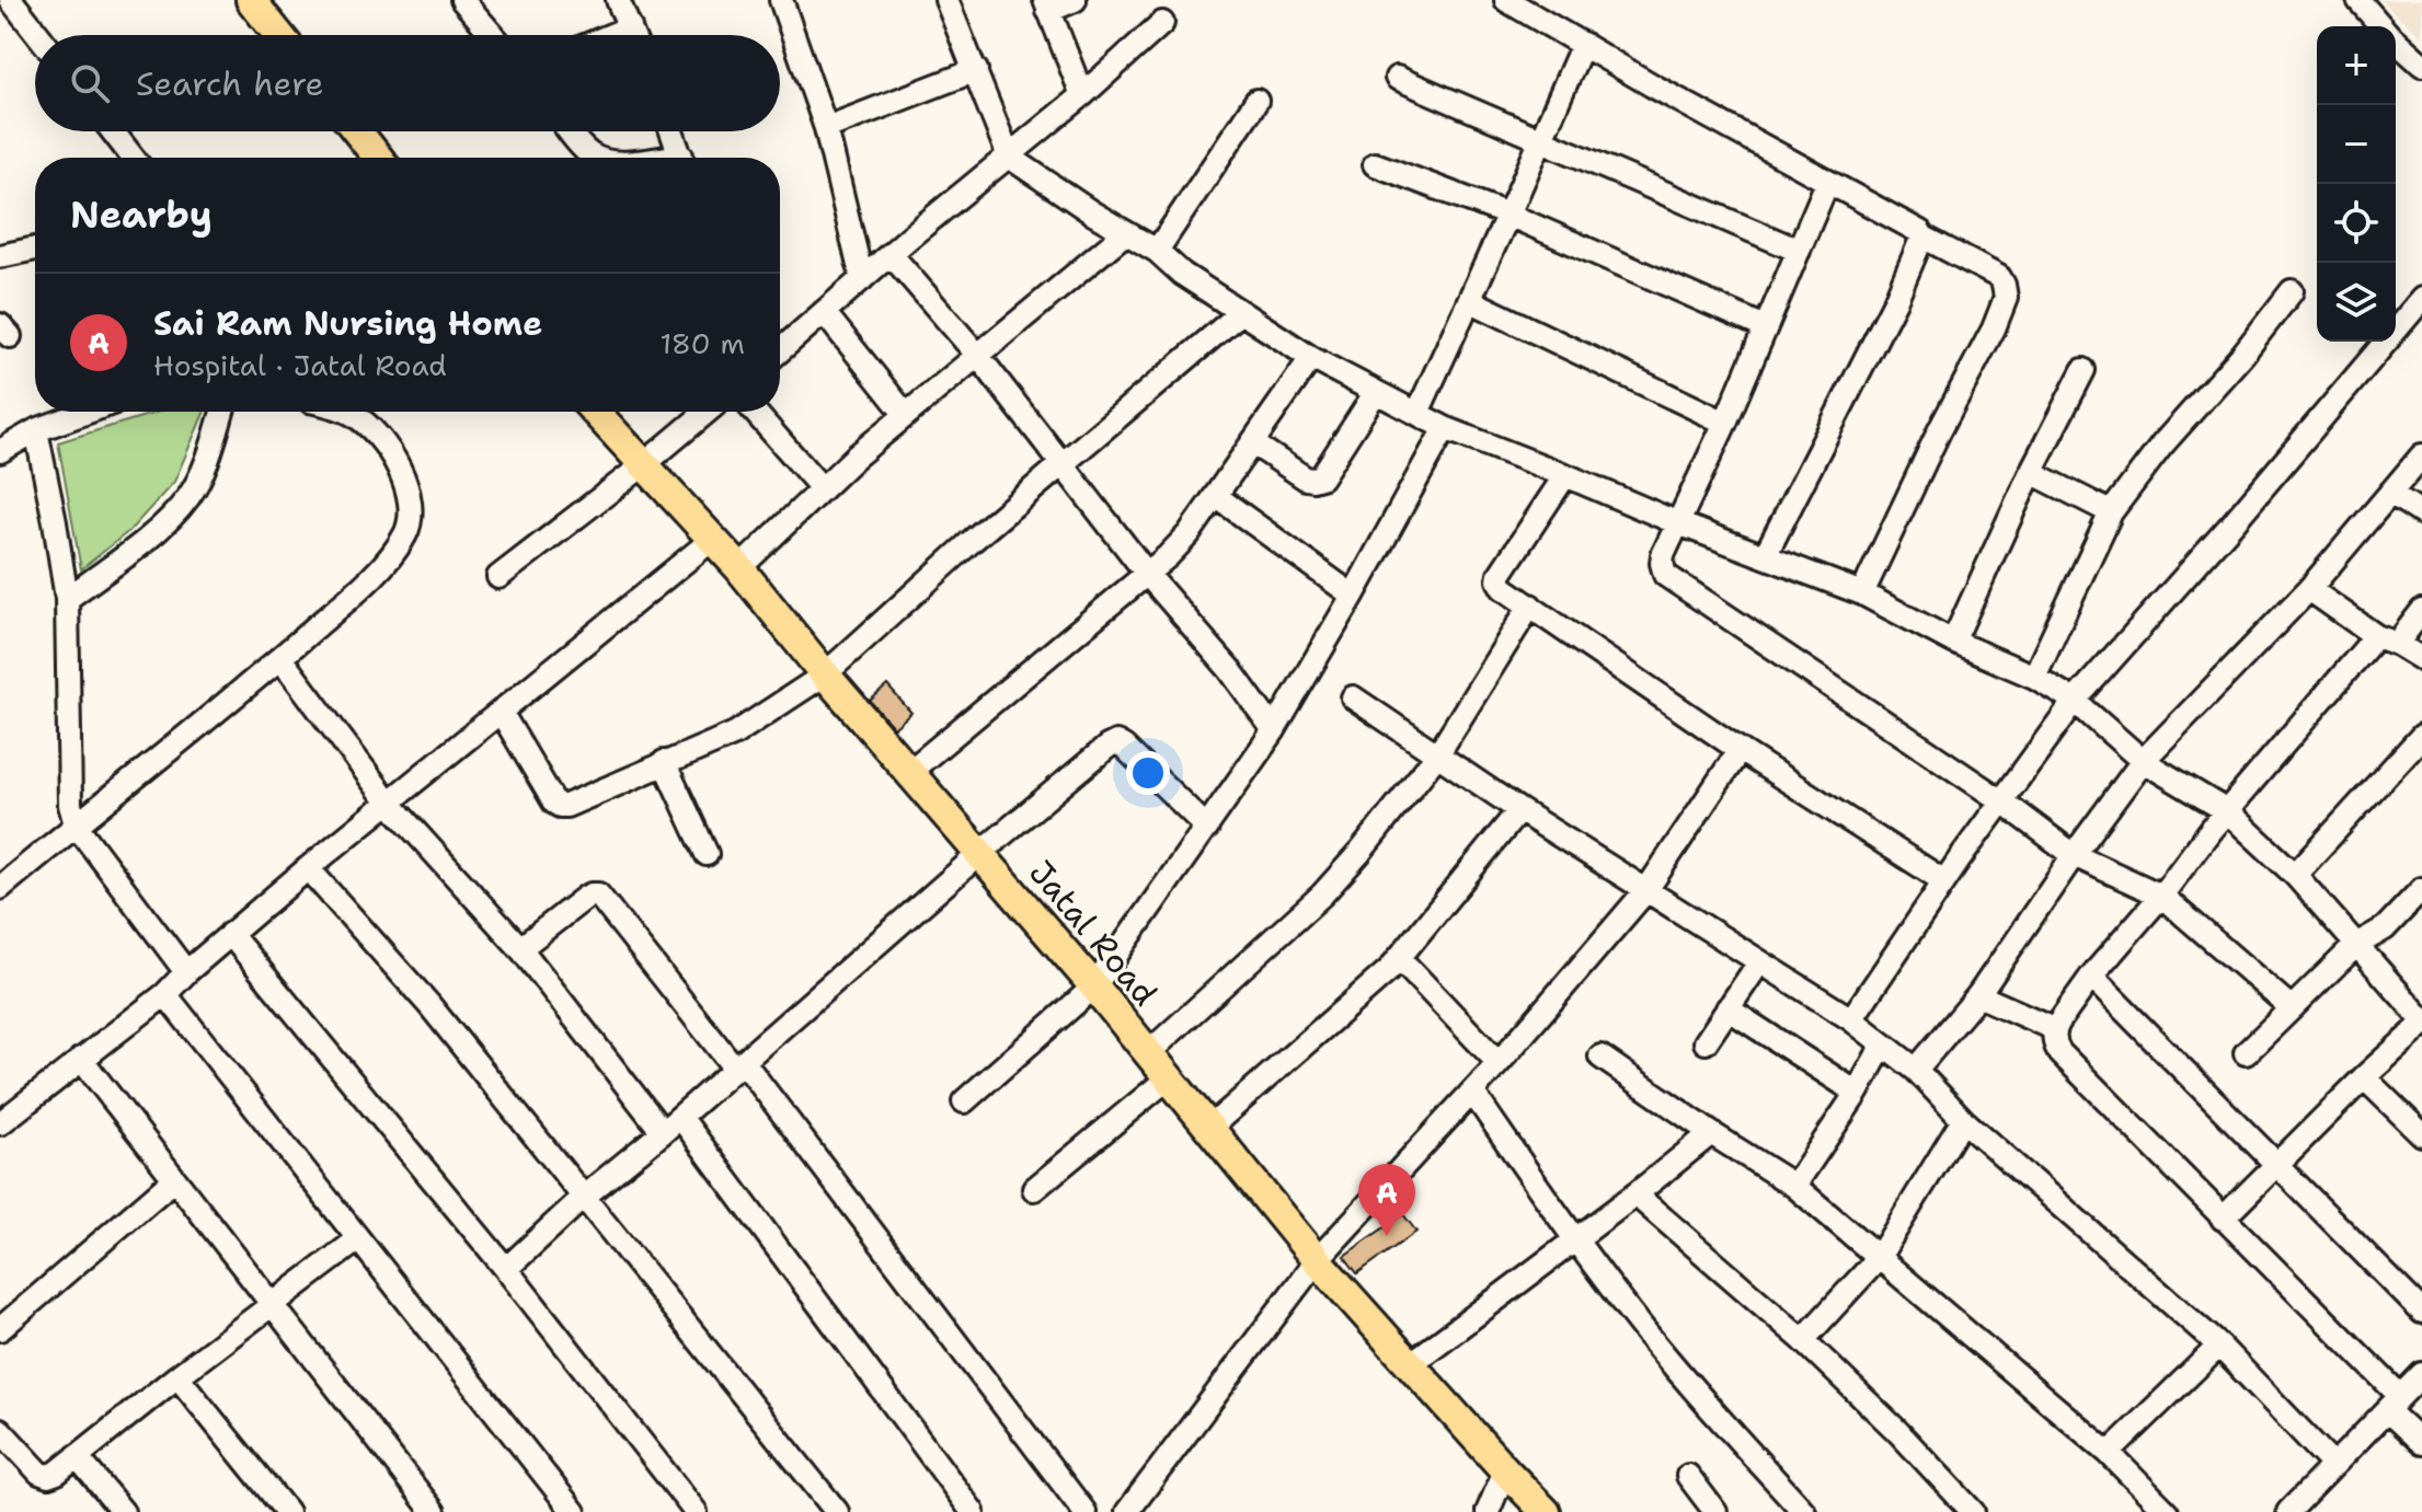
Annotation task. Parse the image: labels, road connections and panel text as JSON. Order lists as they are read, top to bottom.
{
  "streets": {
    "main road": ["Jatal Road"]
  },
  "page": {
    "map_buttons": ["+", "−"],
    "search": "Search here",
    "heading": "Nearby",
    "list": [
      {
        "mark": "A",
        "name": "Sai Ram Nursing Home",
        "note": "Hospital · Jatal Road",
        "value": "180 m"
      }
    ],
    "pins": "A"
  }
}
